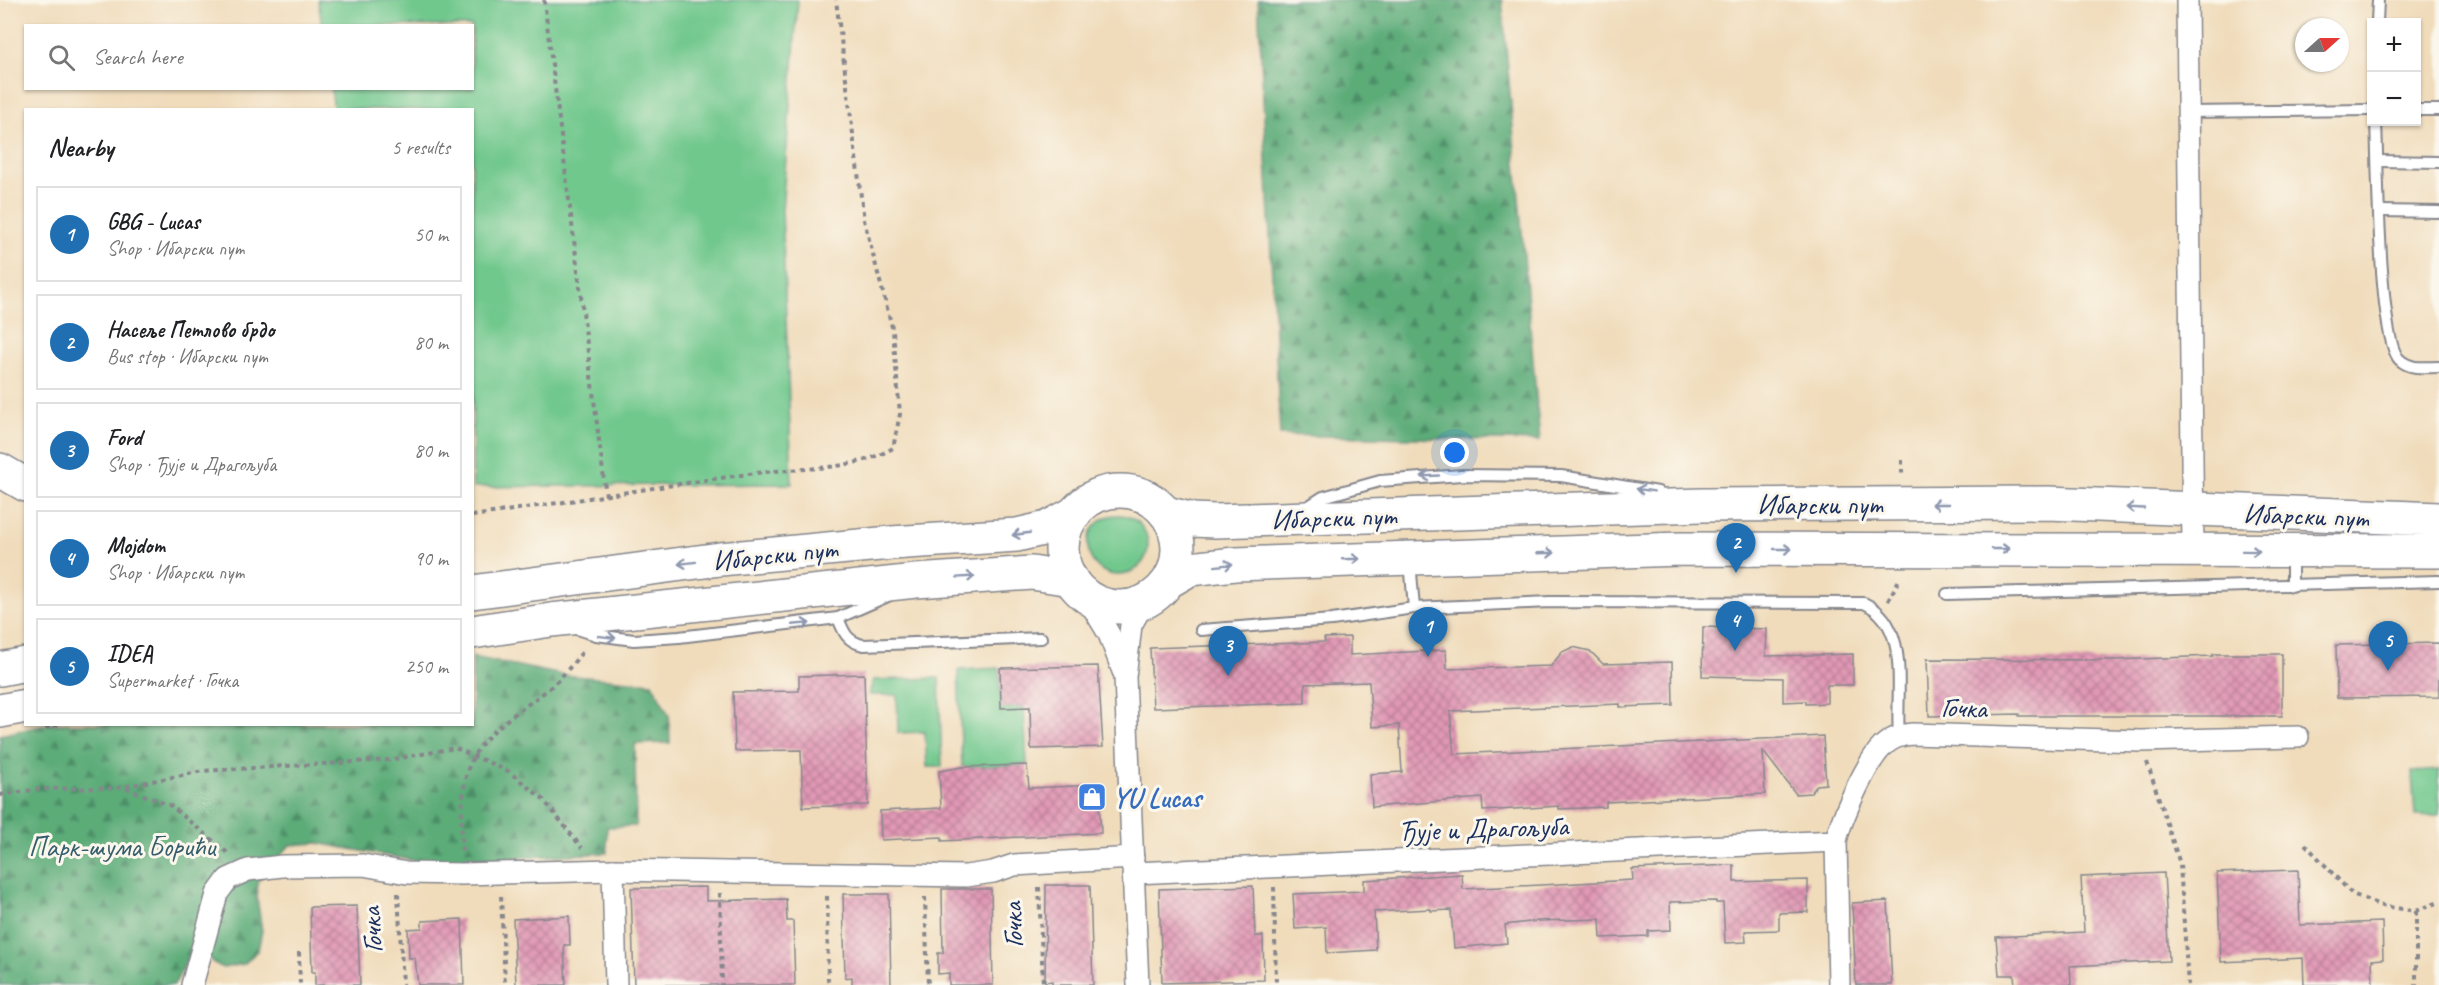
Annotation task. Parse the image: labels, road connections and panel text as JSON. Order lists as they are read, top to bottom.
{
  "streets": {
    "main road": ["Ибарски пут"],
    "street": ["Гочка", "Ђује и Драгољуба"]
  },
  "crossings": [
    ["Гочка", "Ђује и Драгољуба"]
  ],
  "parks": ["Парк-шума Борићи"],
  "places": {
    "shop": ["YU Lucas"]
  },
  "north": "right",
  "page": {
    "map_buttons": ["+", "−"],
    "search": "Search here",
    "heading": ["Nearby", "5 results"],
    "list": [
      {
        "mark": "1",
        "name": "GBG - Lucas",
        "note": "Shop · Ибарски пут",
        "value": "50 m"
      },
      {
        "mark": "2",
        "name": "Насеље Петлово брдо",
        "note": "Bus stop · Ибарски пут",
        "value": "80 m"
      },
      {
        "mark": "3",
        "name": "Ford",
        "note": "Shop · Ђује и Драгољуба",
        "value": "80 m"
      },
      {
        "mark": "4",
        "name": "Mojdom",
        "note": "Shop · Ибарски пут",
        "value": "90 m"
      },
      {
        "mark": "5",
        "name": "IDEA",
        "note": "Supermarket · Гочка",
        "value": "250 m"
      }
    ],
    "pins": [
      "2",
      "4",
      "1",
      "5",
      "3"
    ]
  }
}
